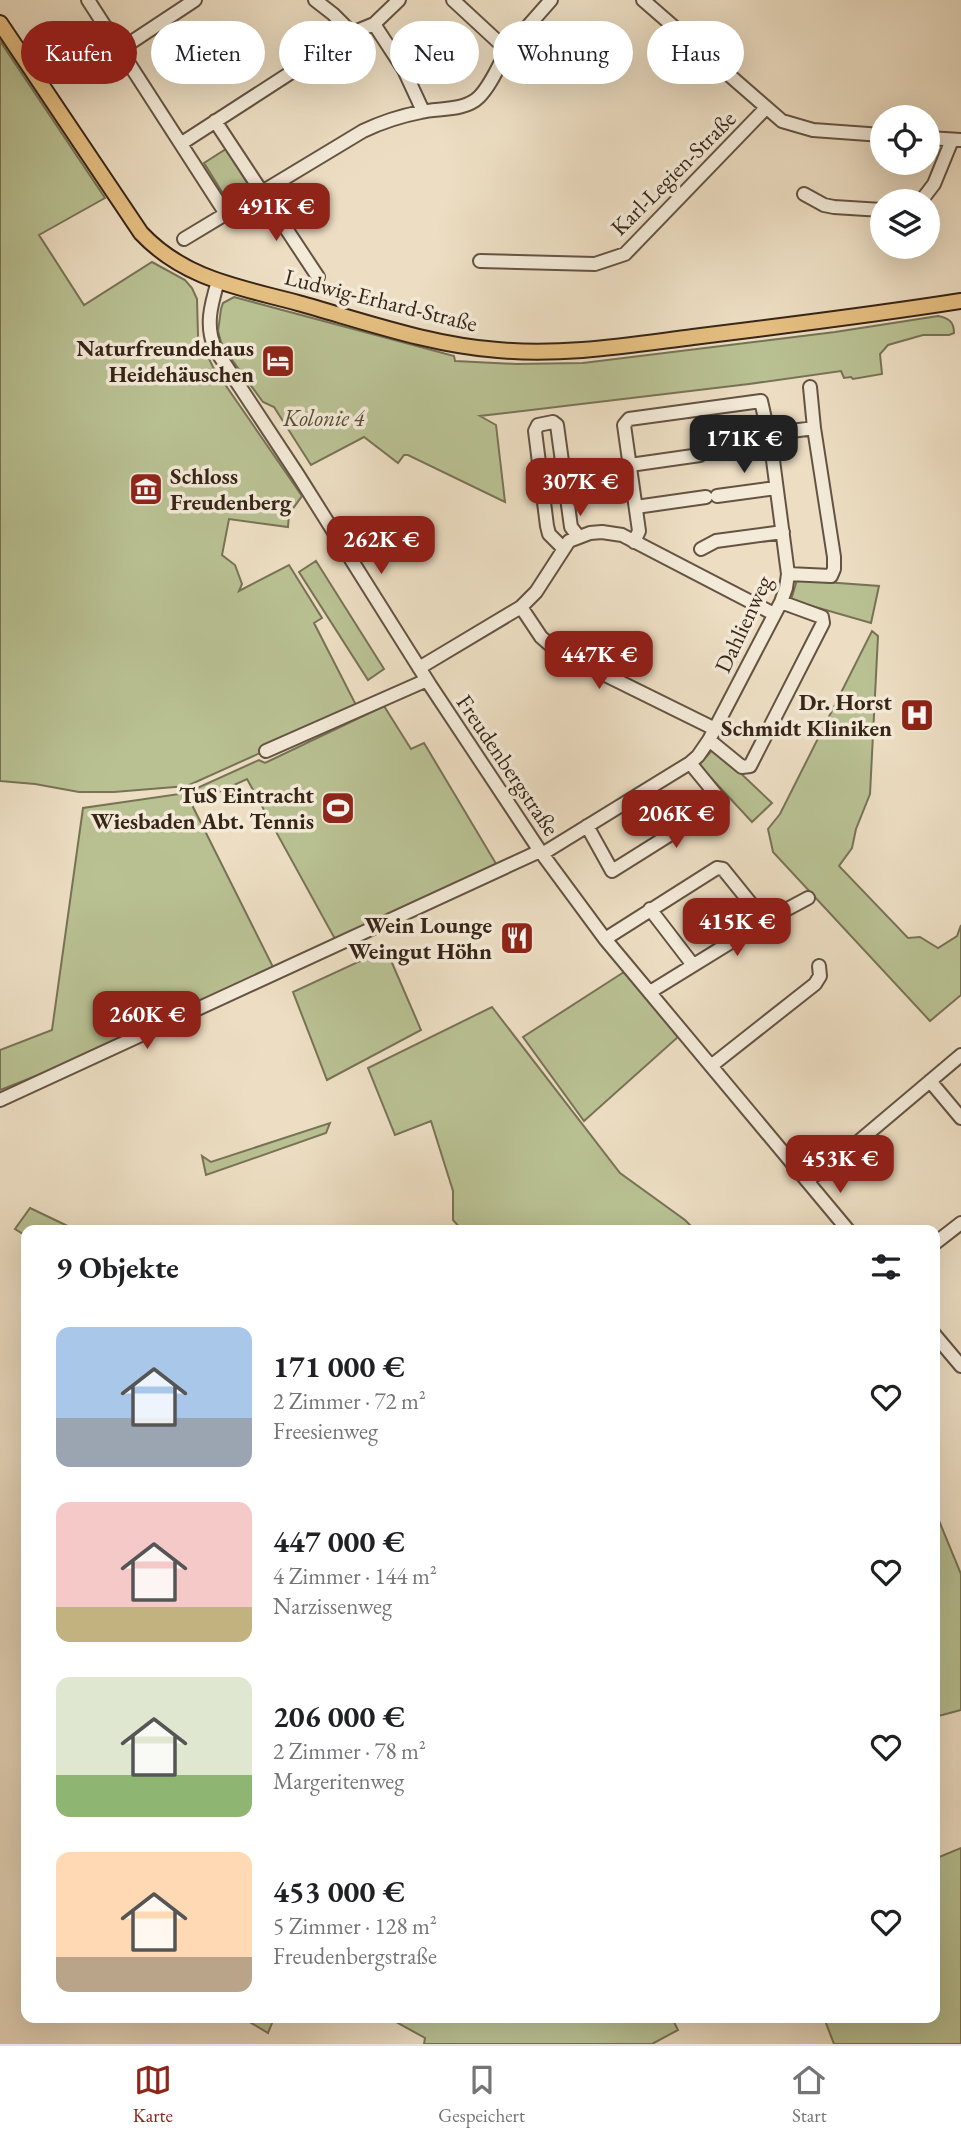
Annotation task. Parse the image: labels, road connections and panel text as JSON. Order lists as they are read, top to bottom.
{
  "streets": {
    "main road": ["Ludwig-Erhard-Straße"],
    "street": ["Karl-Legien-Straße", "Dahlienweg", "Freudenbergstraße"]
  },
  "crossings": [
    ["Ludwig-Erhard-Straße", "Freudenbergstraße"],
    ["Dahlienweg", "Freudenbergstraße"]
  ],
  "parks": ["Kolonie 4"],
  "places": {
    "hotel": ["Naturfreundehaus Heidehäuschen"],
    "museum": ["Schloss Freudenberg"],
    "hospital": ["Dr. Horst Schmidt Kliniken"],
    "sports": ["TuS Eintracht Wiesbaden Abt. Tennis"],
    "restaurant": ["Wein Lounge Weingut Höhn"]
  },
  "page": {
    "chip": [
      "Kaufen",
      "Mieten",
      "Filter",
      "Neu",
      "Wohnung",
      "Haus"
    ],
    "price": [
      "491K €",
      "171K €",
      "307K €",
      "262K €",
      "447K €",
      "206K €",
      "415K €",
      "260K €",
      "453K €"
    ],
    "heading": "9 Objekte",
    "list": [
      {
        "name": "171 000 €",
        "note": "2 Zimmer · 72 m² · Freesienweg"
      },
      {
        "name": "447 000 €",
        "note": "4 Zimmer · 144 m² · Narzissenweg"
      },
      {
        "name": "206 000 €",
        "note": "2 Zimmer · 78 m² · Margeritenweg"
      },
      {
        "name": "453 000 €",
        "note": "5 Zimmer · 128 m² · Freudenbergstraße"
      }
    ],
    "tabs": ["Karte", "Gespeichert", "Start"]
  }
}
